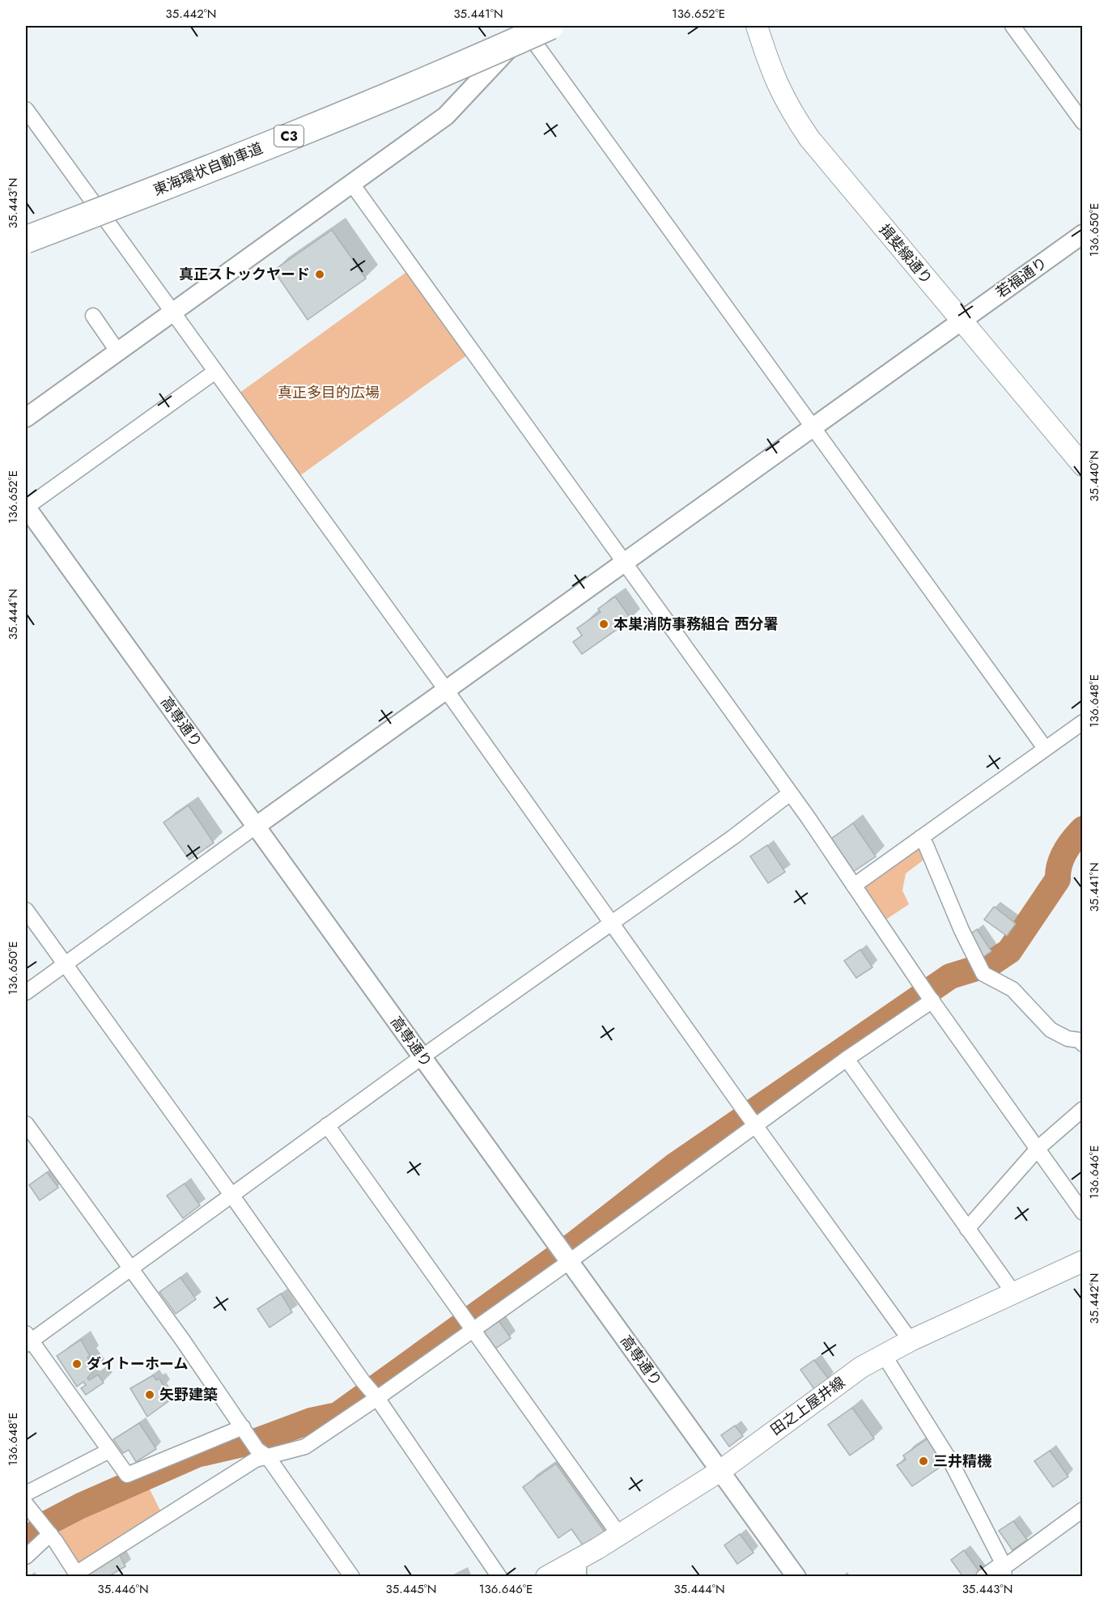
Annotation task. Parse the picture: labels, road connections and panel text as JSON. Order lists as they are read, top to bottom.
{
  "streets": {
    "highway": ["C3", "東海環状自動車道"],
    "main road": ["揖斐線通り", "田之上屋井線"],
    "street": ["若福通り", "高専通り"]
  },
  "crossings": [
    ["揖斐線通り", "若福通り"],
    ["若福通り", "高専通り"],
    ["高専通り", "田之上屋井線"]
  ],
  "parks": ["真正多目的広場"],
  "places": [
    "真正ストックヤード",
    "本巣消防事務組合 西分署",
    "ダイトーホーム",
    "矢野建築",
    "三井精機"
  ],
  "coordinates": [
    "35.442°N",
    "35.441°N",
    "136.652°E",
    "35.443°N",
    "136.650°E",
    "35.440°N",
    "35.444°N",
    "136.648°E",
    "136.646°E",
    "35.446°N",
    "35.445°N"
  ]
}
